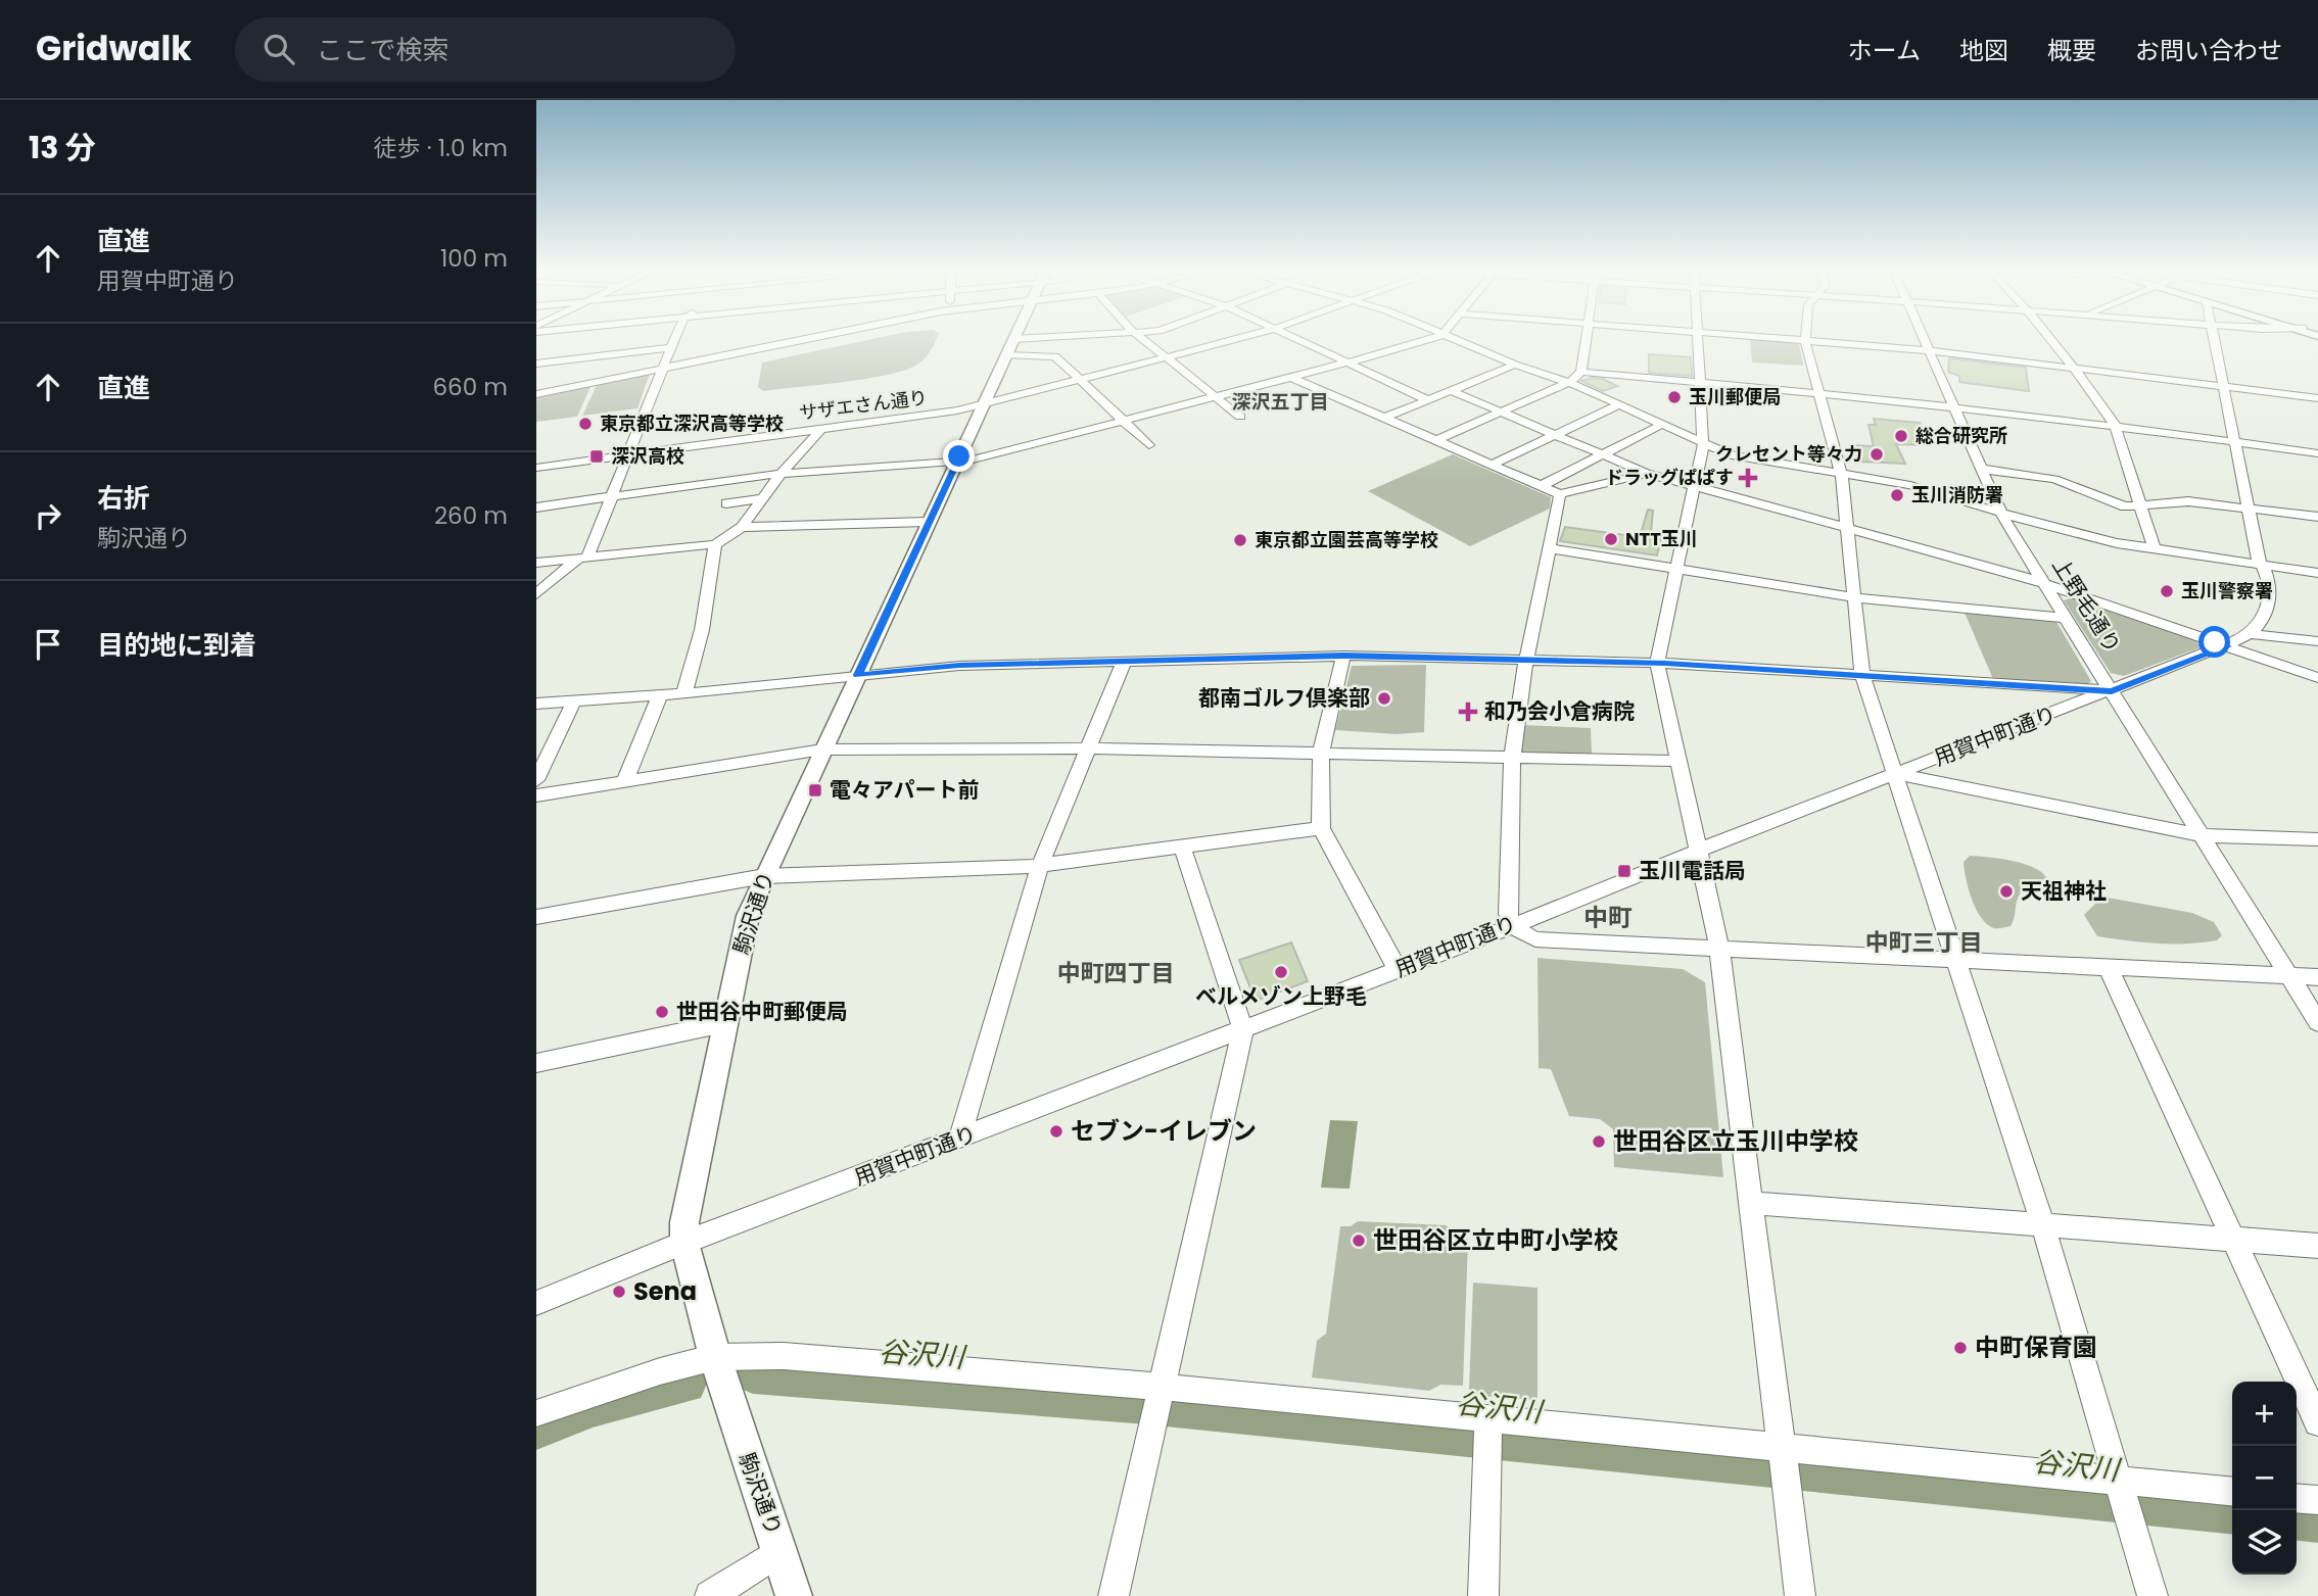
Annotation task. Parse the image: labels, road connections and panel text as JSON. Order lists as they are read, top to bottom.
{
  "streets": {
    "main road": ["駒沢通り"],
    "street": ["サザエさん通り", "上野毛通り", "用賀中町通り"]
  },
  "crossings": [
    ["サザエさん通り", "駒沢通り"],
    ["上野毛通り", "用賀中町通り"],
    ["用賀中町通り", "駒沢通り"]
  ],
  "districts": [
    "深沢五丁目",
    "中町",
    "中町三丁目",
    "中町四丁目"
  ],
  "water": ["谷沢川"],
  "places": {
    "other": [
      "玉川郵便局",
      "東京都立深沢高等学校",
      "総合研究所",
      "クレセント等々力",
      "玉川消防署",
      "NTT玉川",
      "東京都立園芸高等学校",
      "玉川警察署",
      "都南ゴルフ倶楽部",
      "天祖神社",
      "ベルメゾン上野毛",
      "世田谷中町郵便局",
      "セブン-イレブン",
      "世田谷区立玉川中学校",
      "世田谷区立中町小学校",
      "Sena",
      "中町保育園"
    ],
    "transit": ["深沢高校", "電々アパート前", "玉川電話局"],
    "health": ["ドラッグぱぱす", "和乃会小倉病院"]
  },
  "page": {
    "header": "Gridwalk",
    "search": "ここで検索",
    "nav": [
      "ホーム",
      "地図",
      "概要",
      "お問い合わせ"
    ],
    "heading": ["13 分", "徒歩 · 1.0 km"],
    "list": [
      ["直進", "用賀中町通り", "100 m"],
      ["直進", "660 m"],
      ["右折", "駒沢通り", "260 m"],
      "目的地に到着"
    ],
    "map_buttons": ["+", "−"]
  }
}
